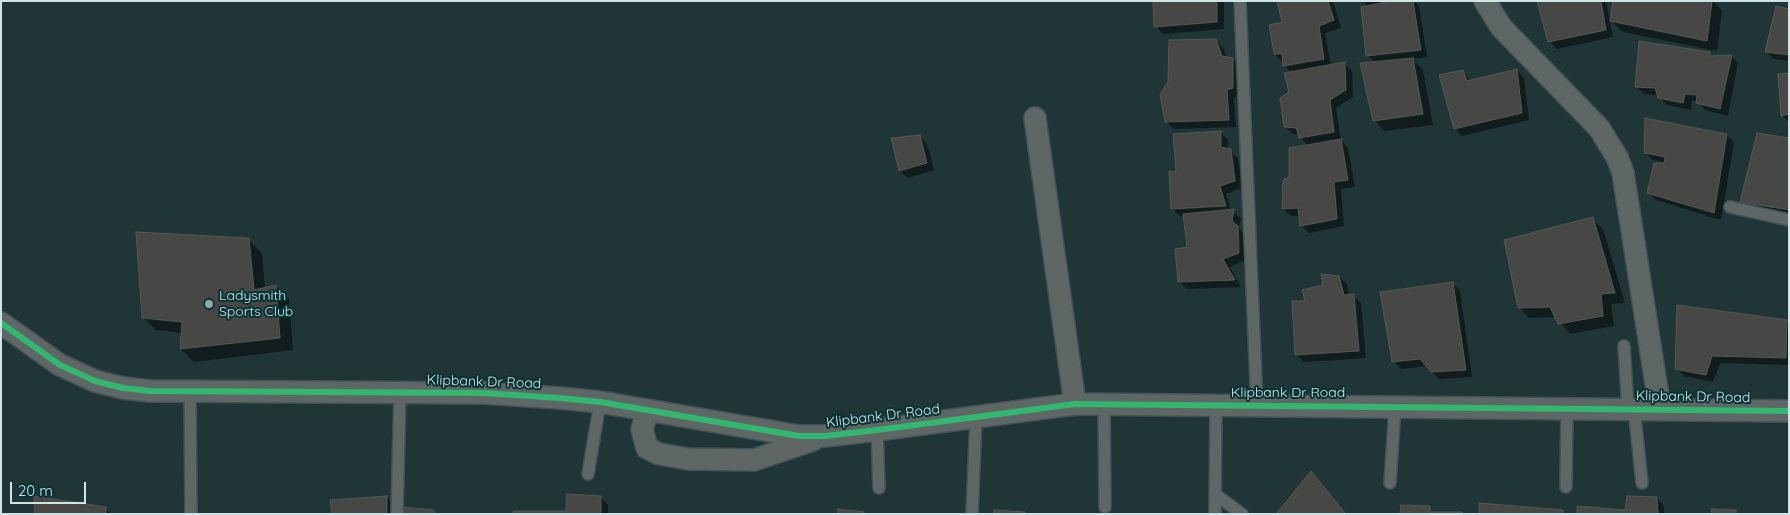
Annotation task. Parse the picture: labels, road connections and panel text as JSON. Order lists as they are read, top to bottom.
{
  "streets": {
    "street": ["Klipbank Dr Road"]
  },
  "places": ["Ladysmith Sports Club"],
  "scale_bar": "20 m"
}
